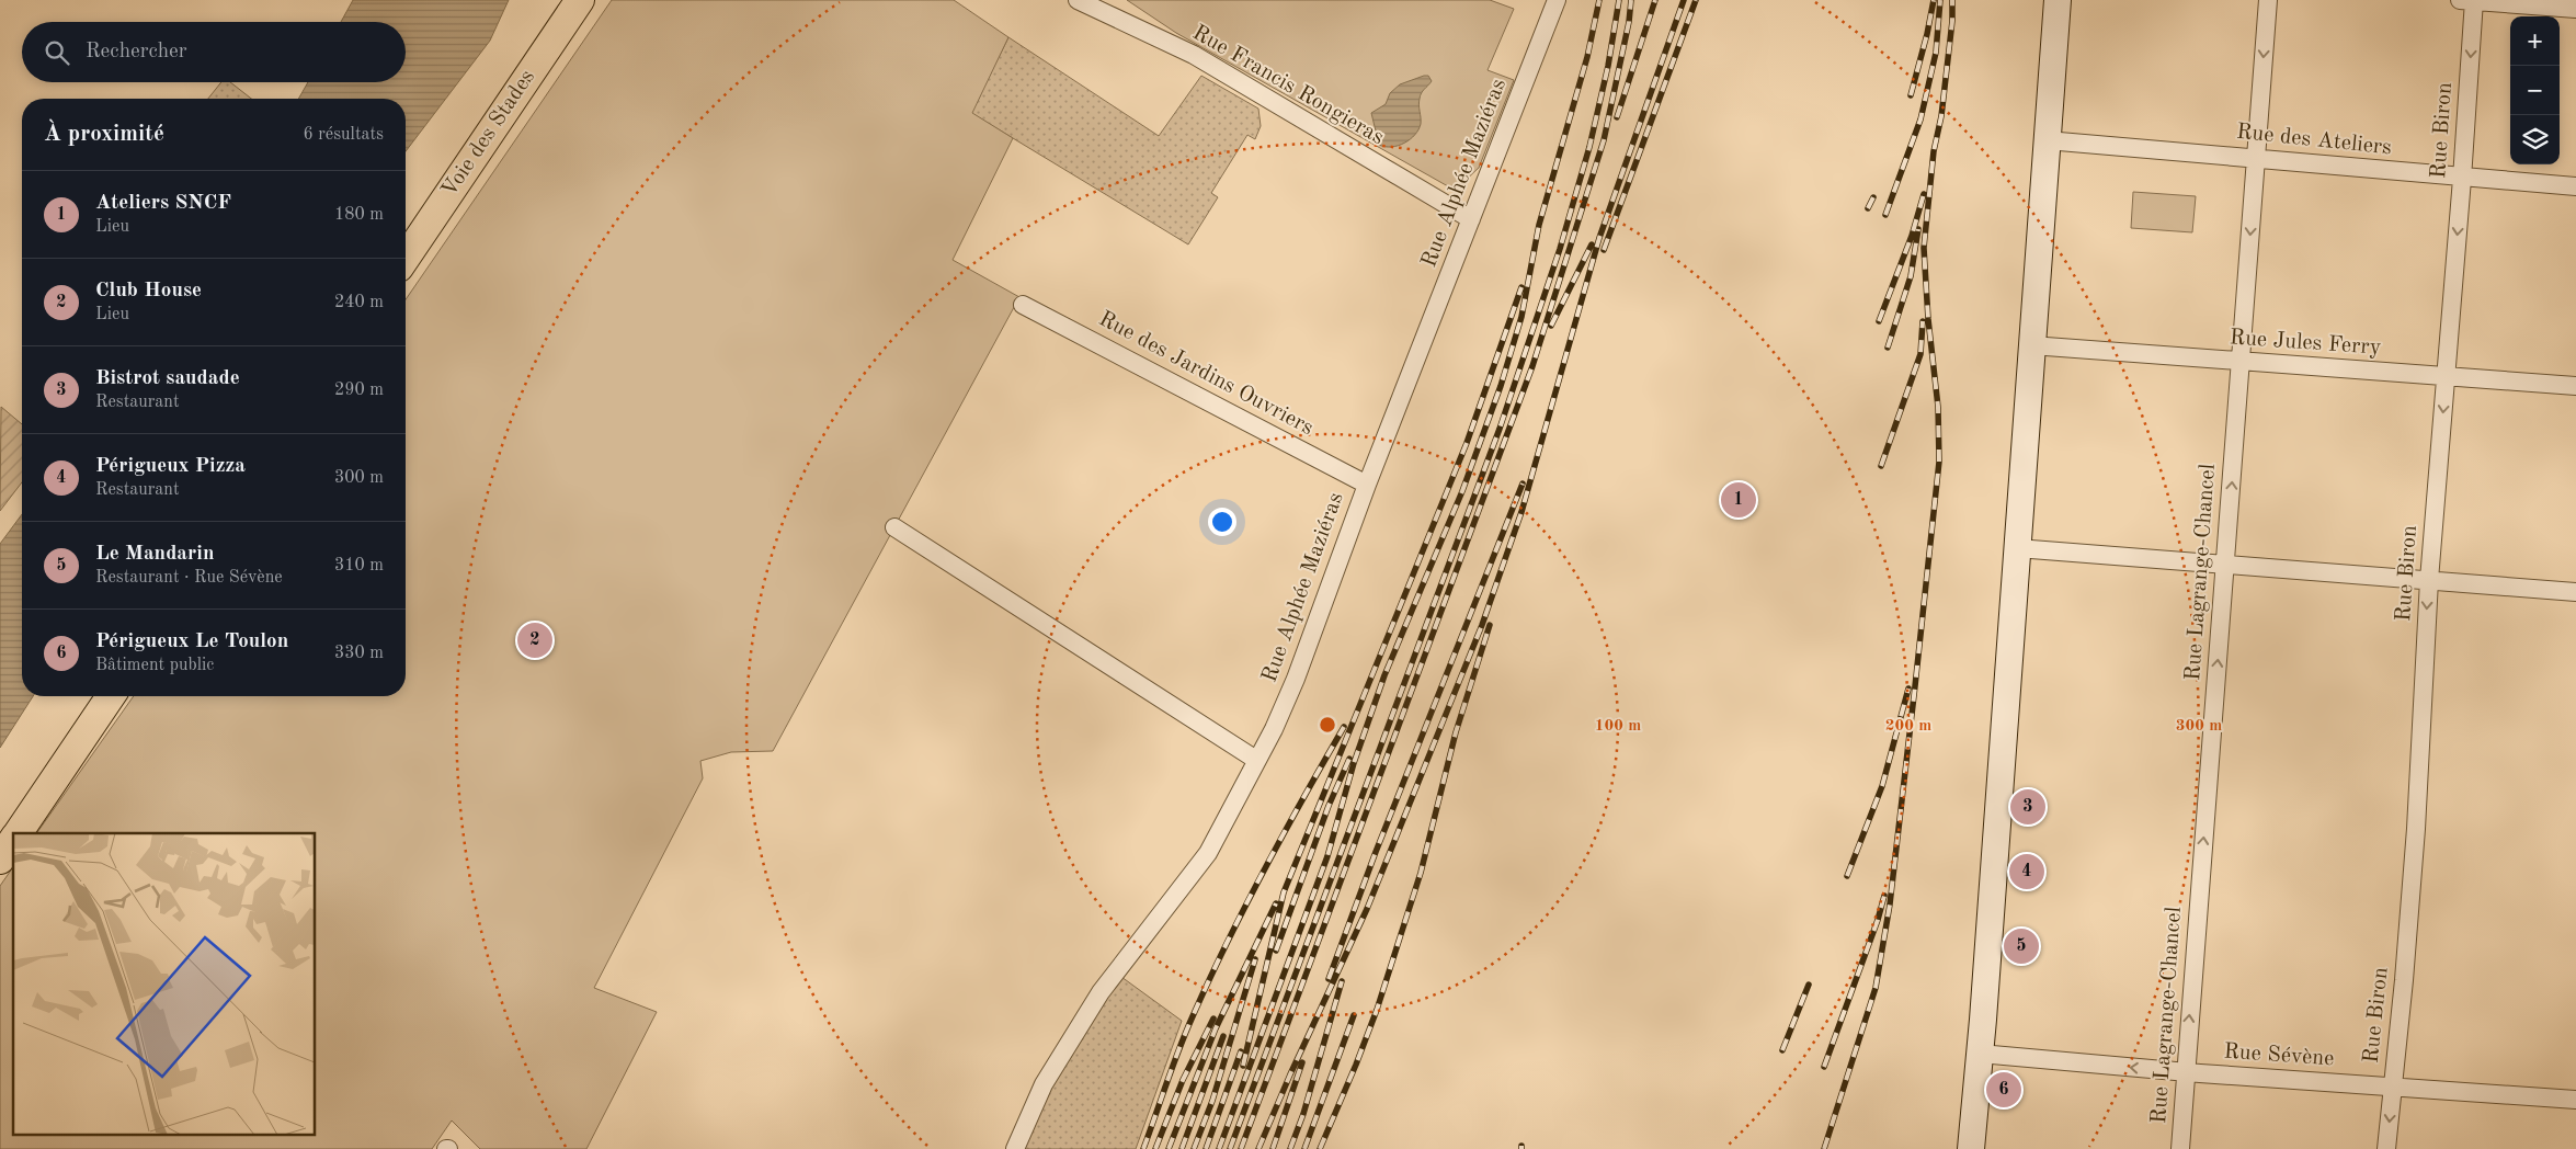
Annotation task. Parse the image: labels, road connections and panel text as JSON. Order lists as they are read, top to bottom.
{
  "streets": {
    "main road": ["Voie des Stades"],
    "street": [
      "Rue Francis Rongieras",
      "Rue Biron",
      "Rue des Ateliers",
      "Rue Alphée Maziéras",
      "Rue Jules Ferry",
      "Rue des Jardins Ouvriers",
      "Rue Lagrange-Chancel",
      "Rue Sévène"
    ]
  },
  "crossings": [
    ["Rue Francis Rongieras", "Rue Alphée Maziéras"],
    ["Rue Biron", "Rue des Ateliers"],
    ["Rue Biron", "Rue Jules Ferry"],
    ["Rue Biron", "Rue Sévène"],
    ["Rue des Ateliers", "Rue Lagrange-Chancel"],
    ["Rue Alphée Maziéras", "Rue des Jardins Ouvriers"],
    ["Rue Jules Ferry", "Rue Lagrange-Chancel"],
    ["Rue Lagrange-Chancel", "Rue Sévène"]
  ],
  "one_way": ["Rue Biron"],
  "page": {
    "map_buttons": ["+", "−"],
    "search": "Rechercher",
    "heading": ["À proximité", "6 résultats"],
    "list": [
      {
        "mark": "1",
        "name": "Ateliers SNCF",
        "note": "Lieu",
        "value": "180 m"
      },
      {
        "mark": "2",
        "name": "Club House",
        "note": "Lieu",
        "value": "240 m"
      },
      {
        "mark": "3",
        "name": "Bistrot saudade",
        "note": "Restaurant",
        "value": "290 m"
      },
      {
        "mark": "4",
        "name": "Périgueux Pizza",
        "note": "Restaurant",
        "value": "300 m"
      },
      {
        "mark": "5",
        "name": "Le Mandarin",
        "note": "Restaurant · Rue Sévène",
        "value": "310 m"
      },
      {
        "mark": "6",
        "name": "Périgueux Le Toulon",
        "note": "Bâtiment public",
        "value": "330 m"
      }
    ],
    "pins": [
      "1",
      "2",
      "3",
      "4",
      "5",
      "6"
    ]
  },
  "rings": ["100 m", "200 m", "300 m"]
}
